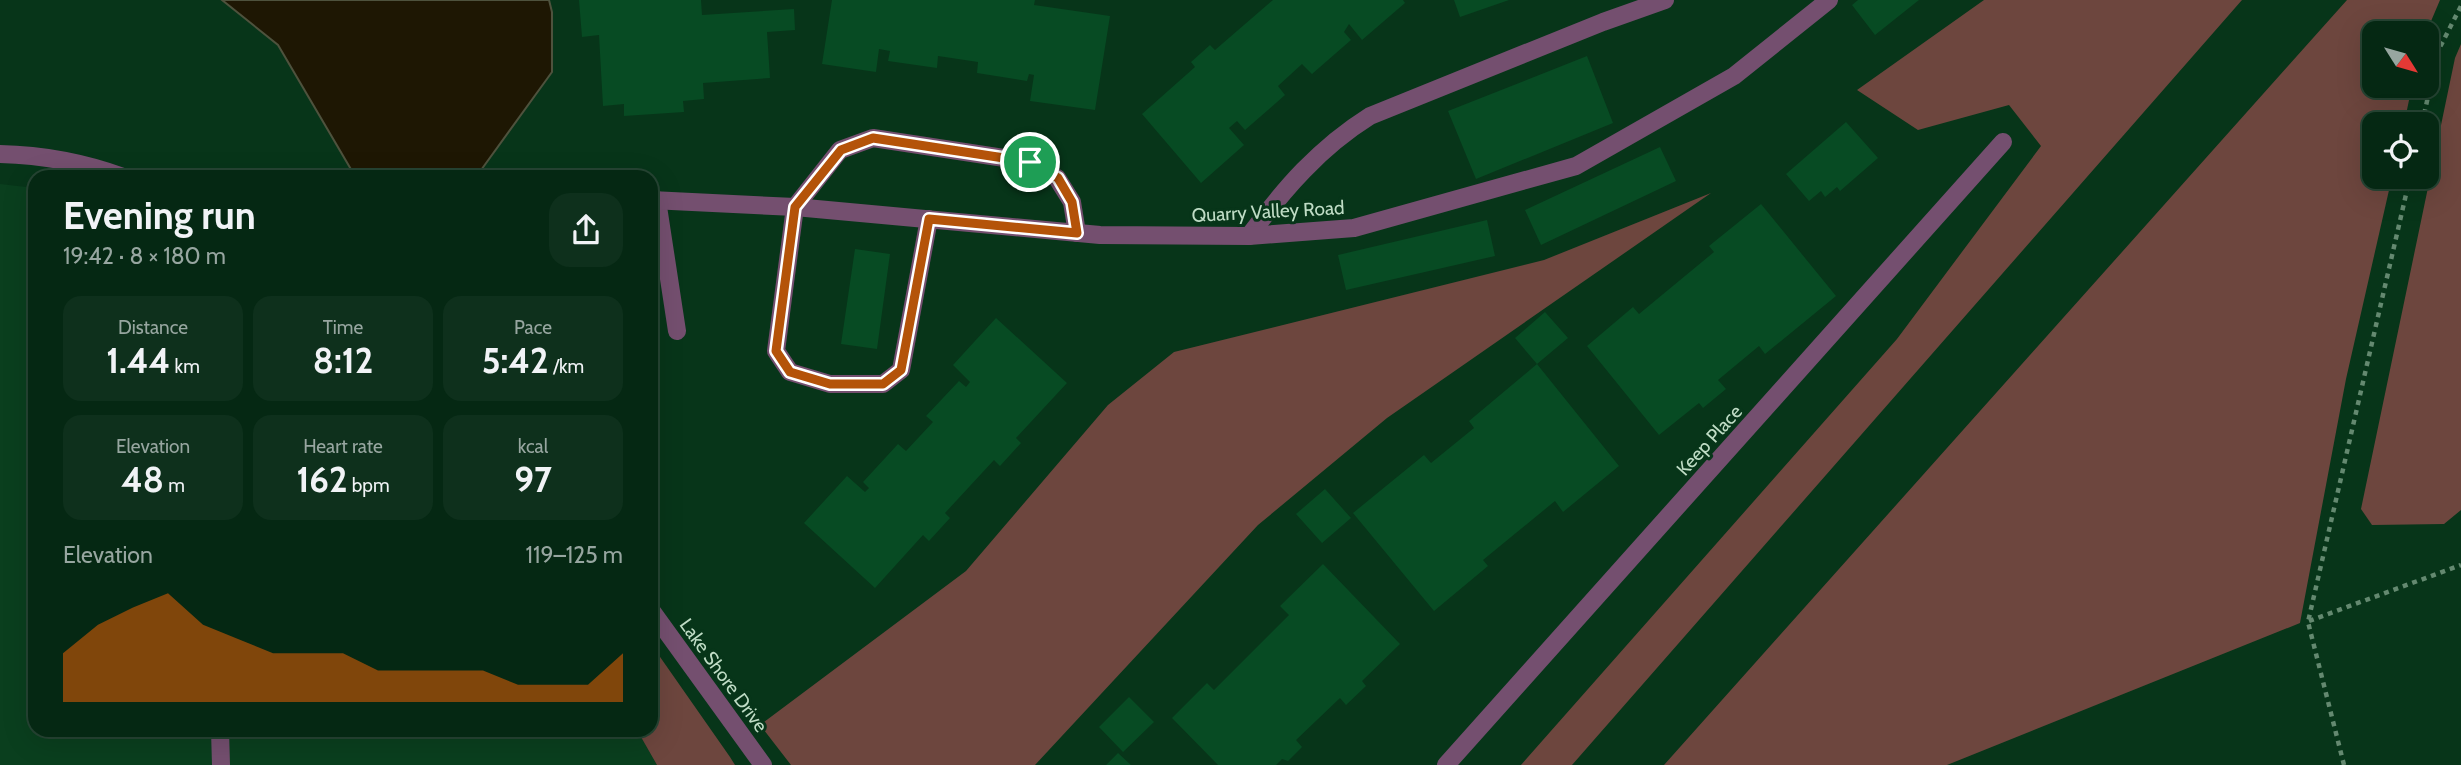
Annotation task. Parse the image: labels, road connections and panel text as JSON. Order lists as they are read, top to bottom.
{
  "streets": {
    "street": ["Quarry Valley Road", "Keep Place", "Lake Shore Drive"]
  },
  "north": "bottom right",
  "page": {
    "heading": ["Evening run", "19:42 · 8 × 180 m"],
    "stats": [
      ["Distance", "1.44 km"],
      ["Time", "8:12"],
      ["Pace", "5:42 /km"],
      ["Elevation", "48 m"],
      ["Heart rate", "162 bpm"],
      ["kcal", "97"]
    ],
    "chart": ["Elevation", "119–125 m"]
  }
}
